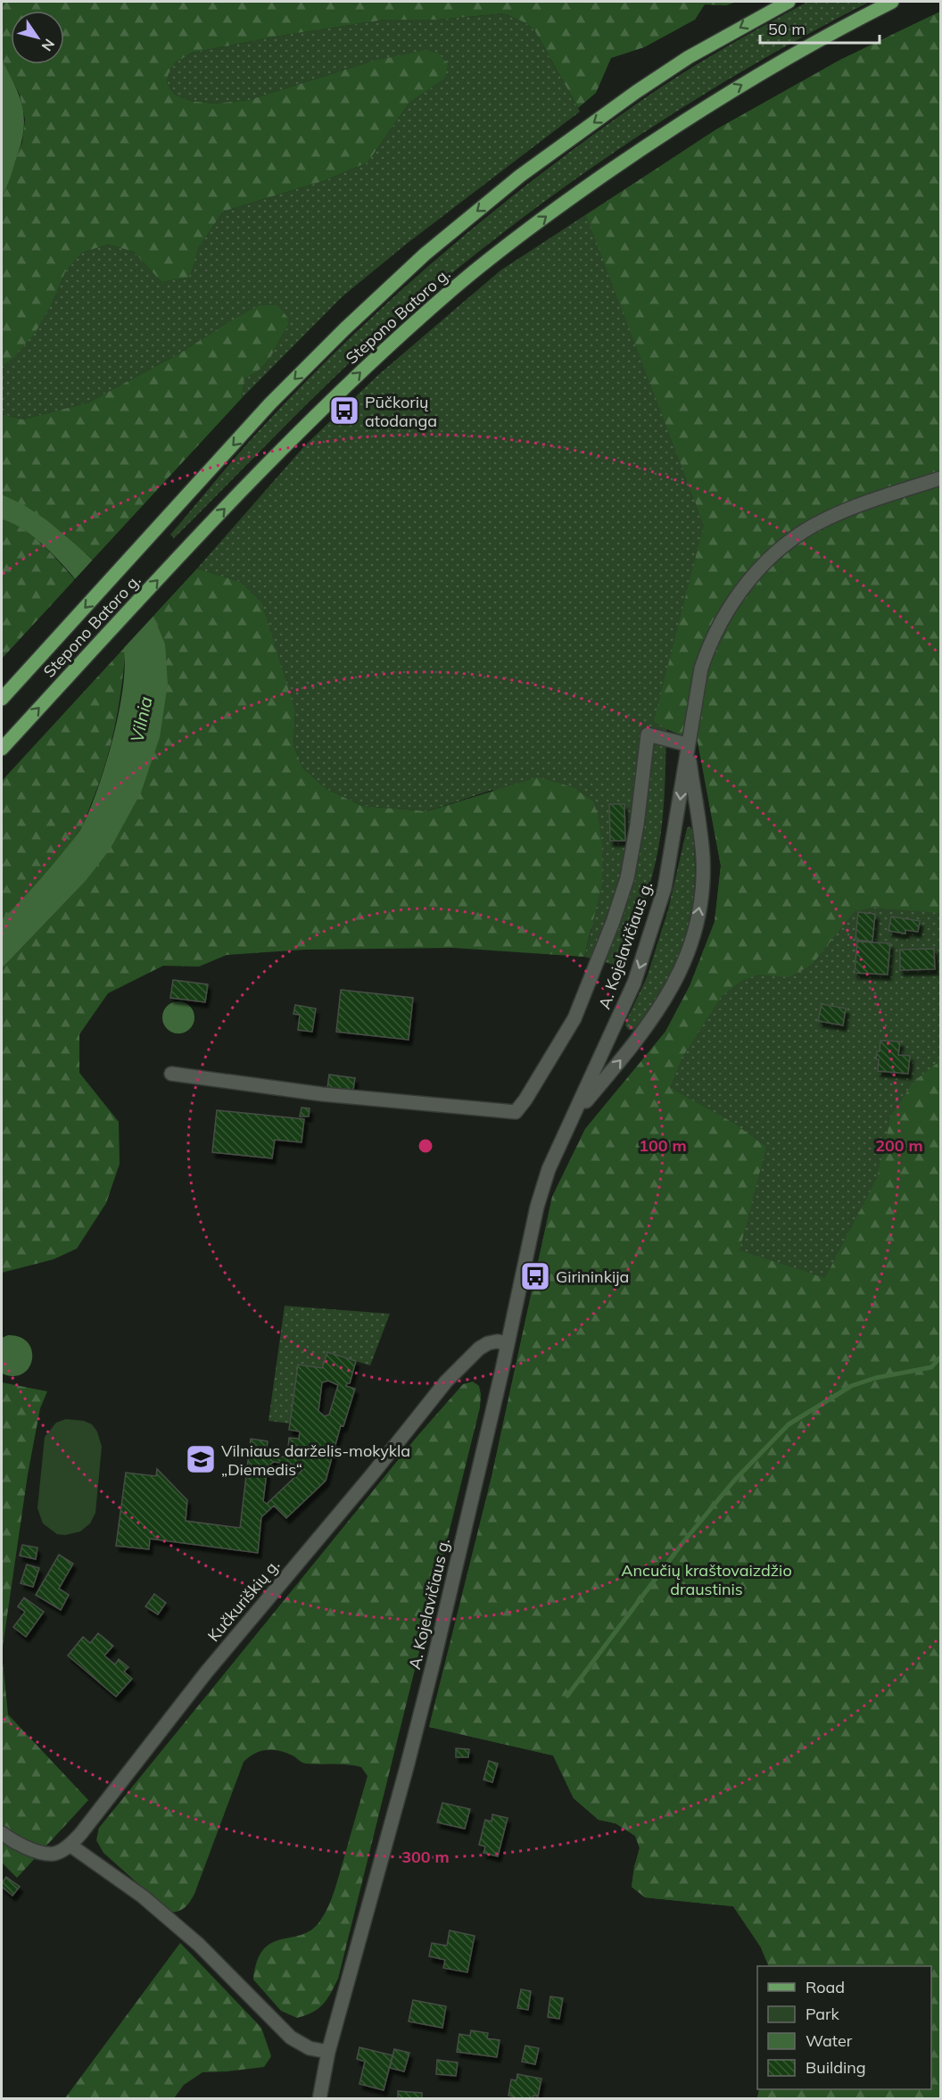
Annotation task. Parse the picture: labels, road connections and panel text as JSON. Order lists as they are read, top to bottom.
{
  "streets": {
    "main road": ["Stepono Batoro g."],
    "street": ["A. Kojelavičiaus g.", "Kučkuriškių g."]
  },
  "crossings": [
    ["A. Kojelavičiaus g.", "Kučkuriškių g."]
  ],
  "water": ["Vilnia"],
  "parks": ["Ancučių kraštovaizdžio draustinis"],
  "places": {
    "bus stop": ["Pūčkorių atodanga", "Girininkija"],
    "school or university": ["Vilniaus darželis-mokykla „Diemedis“"]
  },
  "legend": [
    "Road",
    "Park",
    "Water",
    "Building"
  ],
  "scale_bar": "50 m",
  "north": "bottom right",
  "rings": ["100 m", "200 m", "300 m"]
}
